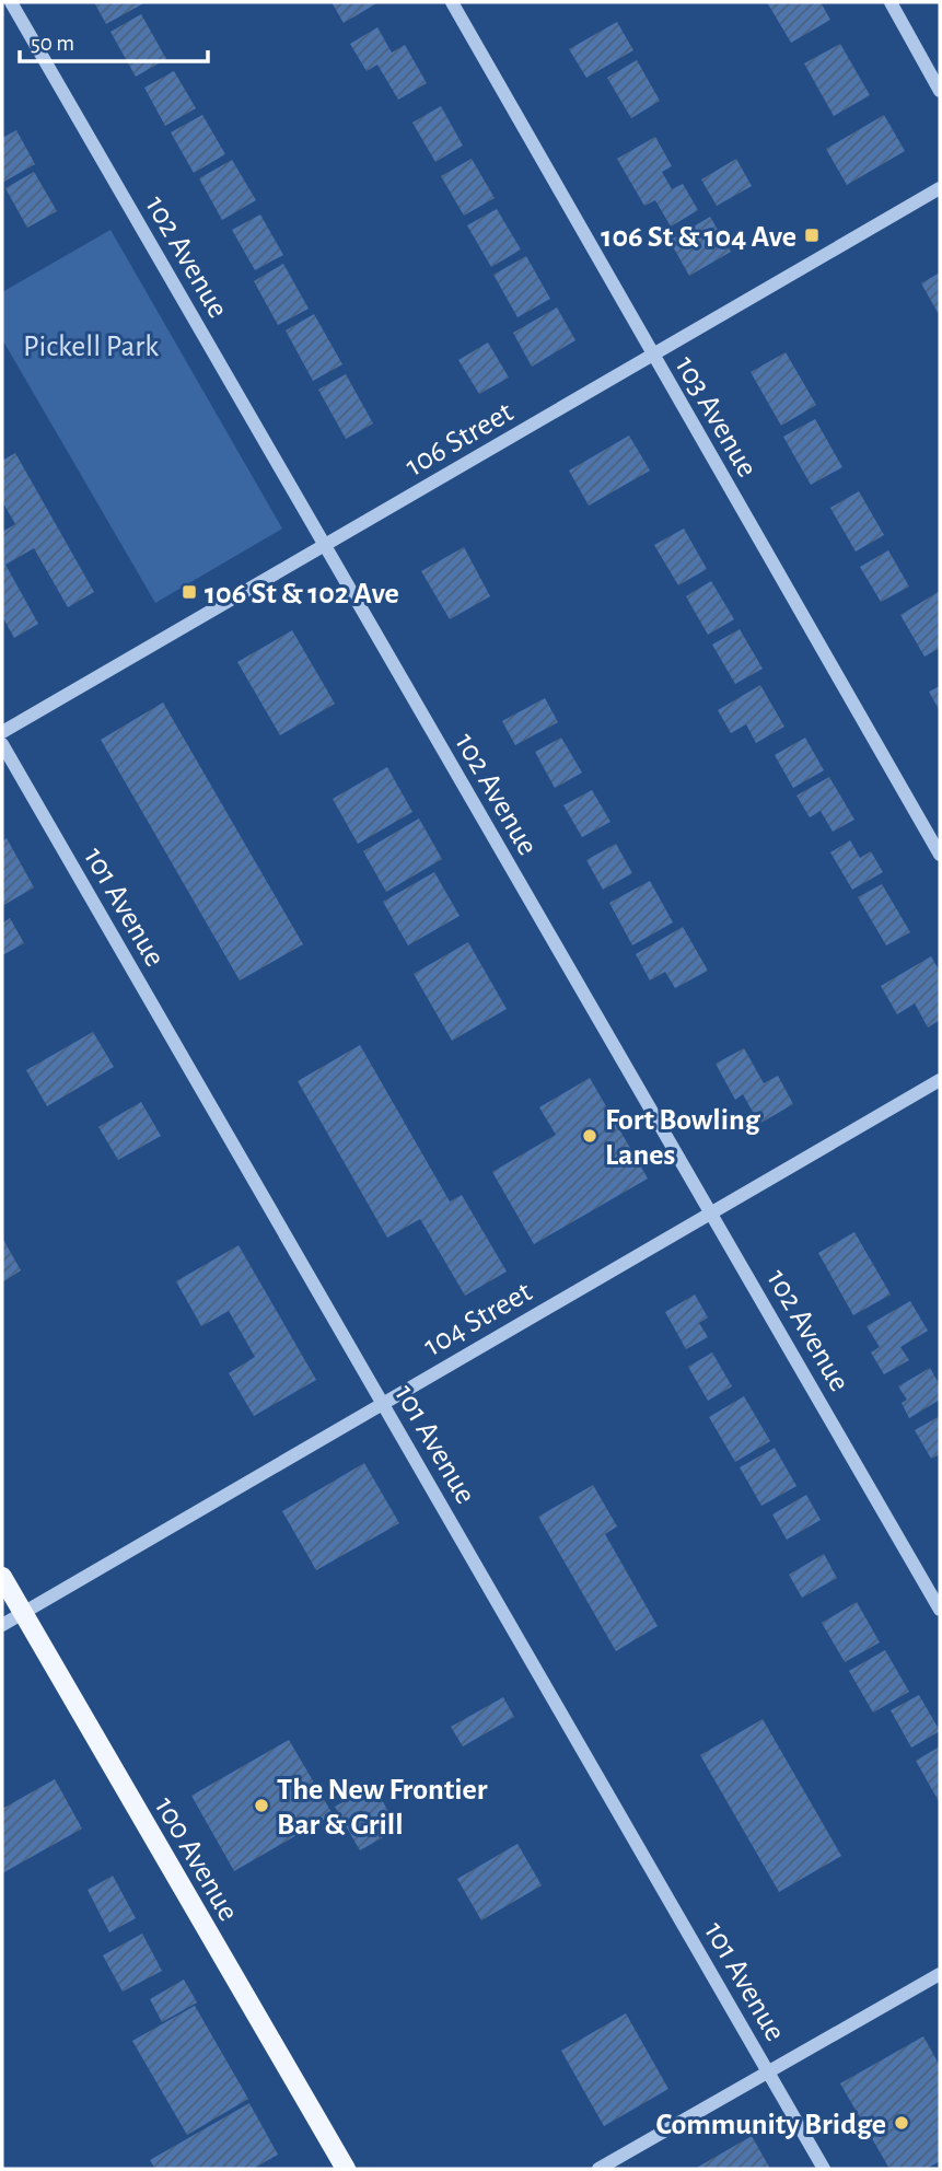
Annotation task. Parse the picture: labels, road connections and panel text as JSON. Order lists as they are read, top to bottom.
{
  "streets": {
    "main road": ["100 Avenue"],
    "street": [
      "102 Avenue",
      "103 Avenue",
      "106 Street",
      "101 Avenue",
      "104 Street"
    ]
  },
  "crossings": [
    ["102 Avenue", "106 Street"],
    ["102 Avenue", "104 Street"],
    ["103 Avenue", "106 Street"],
    ["101 Avenue", "104 Street"],
    ["104 Street", "100 Avenue"]
  ],
  "parks": ["Pickell Park"],
  "places": {
    "transit": ["106 St & 104 Ave", "106 St & 102 Ave"],
    "other": ["Fort Bowling Lanes", "The New Frontier Bar & Grill", "Community Bridge"]
  },
  "scale_bar": "50 m"
}
